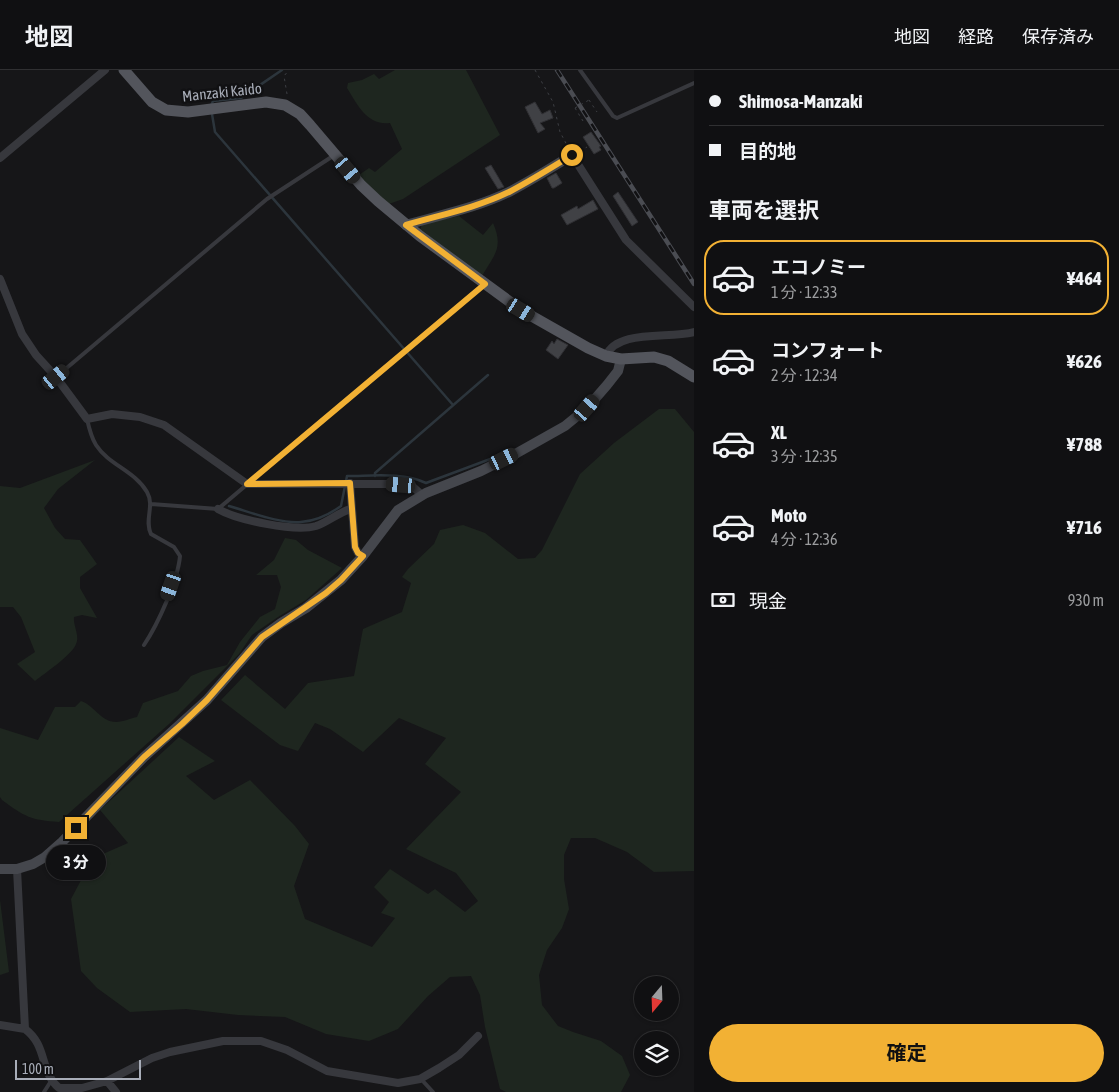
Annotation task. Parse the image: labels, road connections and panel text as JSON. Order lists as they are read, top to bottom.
{
  "streets": {
    "main road": ["Manzaki Kaido"]
  },
  "scale_bar": "100 m",
  "north": "bottom",
  "page": {
    "header": "地図",
    "nav": ["地図", "経路", "保存済み"],
    "banner": ["Shimosa-Manzaki", "目的地"],
    "heading": "車両を選択",
    "list": [
      {
        "name": "エコノミー",
        "note": "1 分 · 12:33",
        "value": "¥464"
      },
      {
        "name": "コンフォート",
        "note": "2 分 · 12:34",
        "value": "¥626"
      },
      {
        "name": "XL",
        "note": "3 分 · 12:35",
        "value": "¥788"
      },
      {
        "name": "Moto",
        "note": "4 分 · 12:36",
        "value": "¥716"
      }
    ],
    "pay": ["現金", "930 m"],
    "bubble": "3 分",
    "buttons": "確定",
    "scale": "100 m"
  }
}
